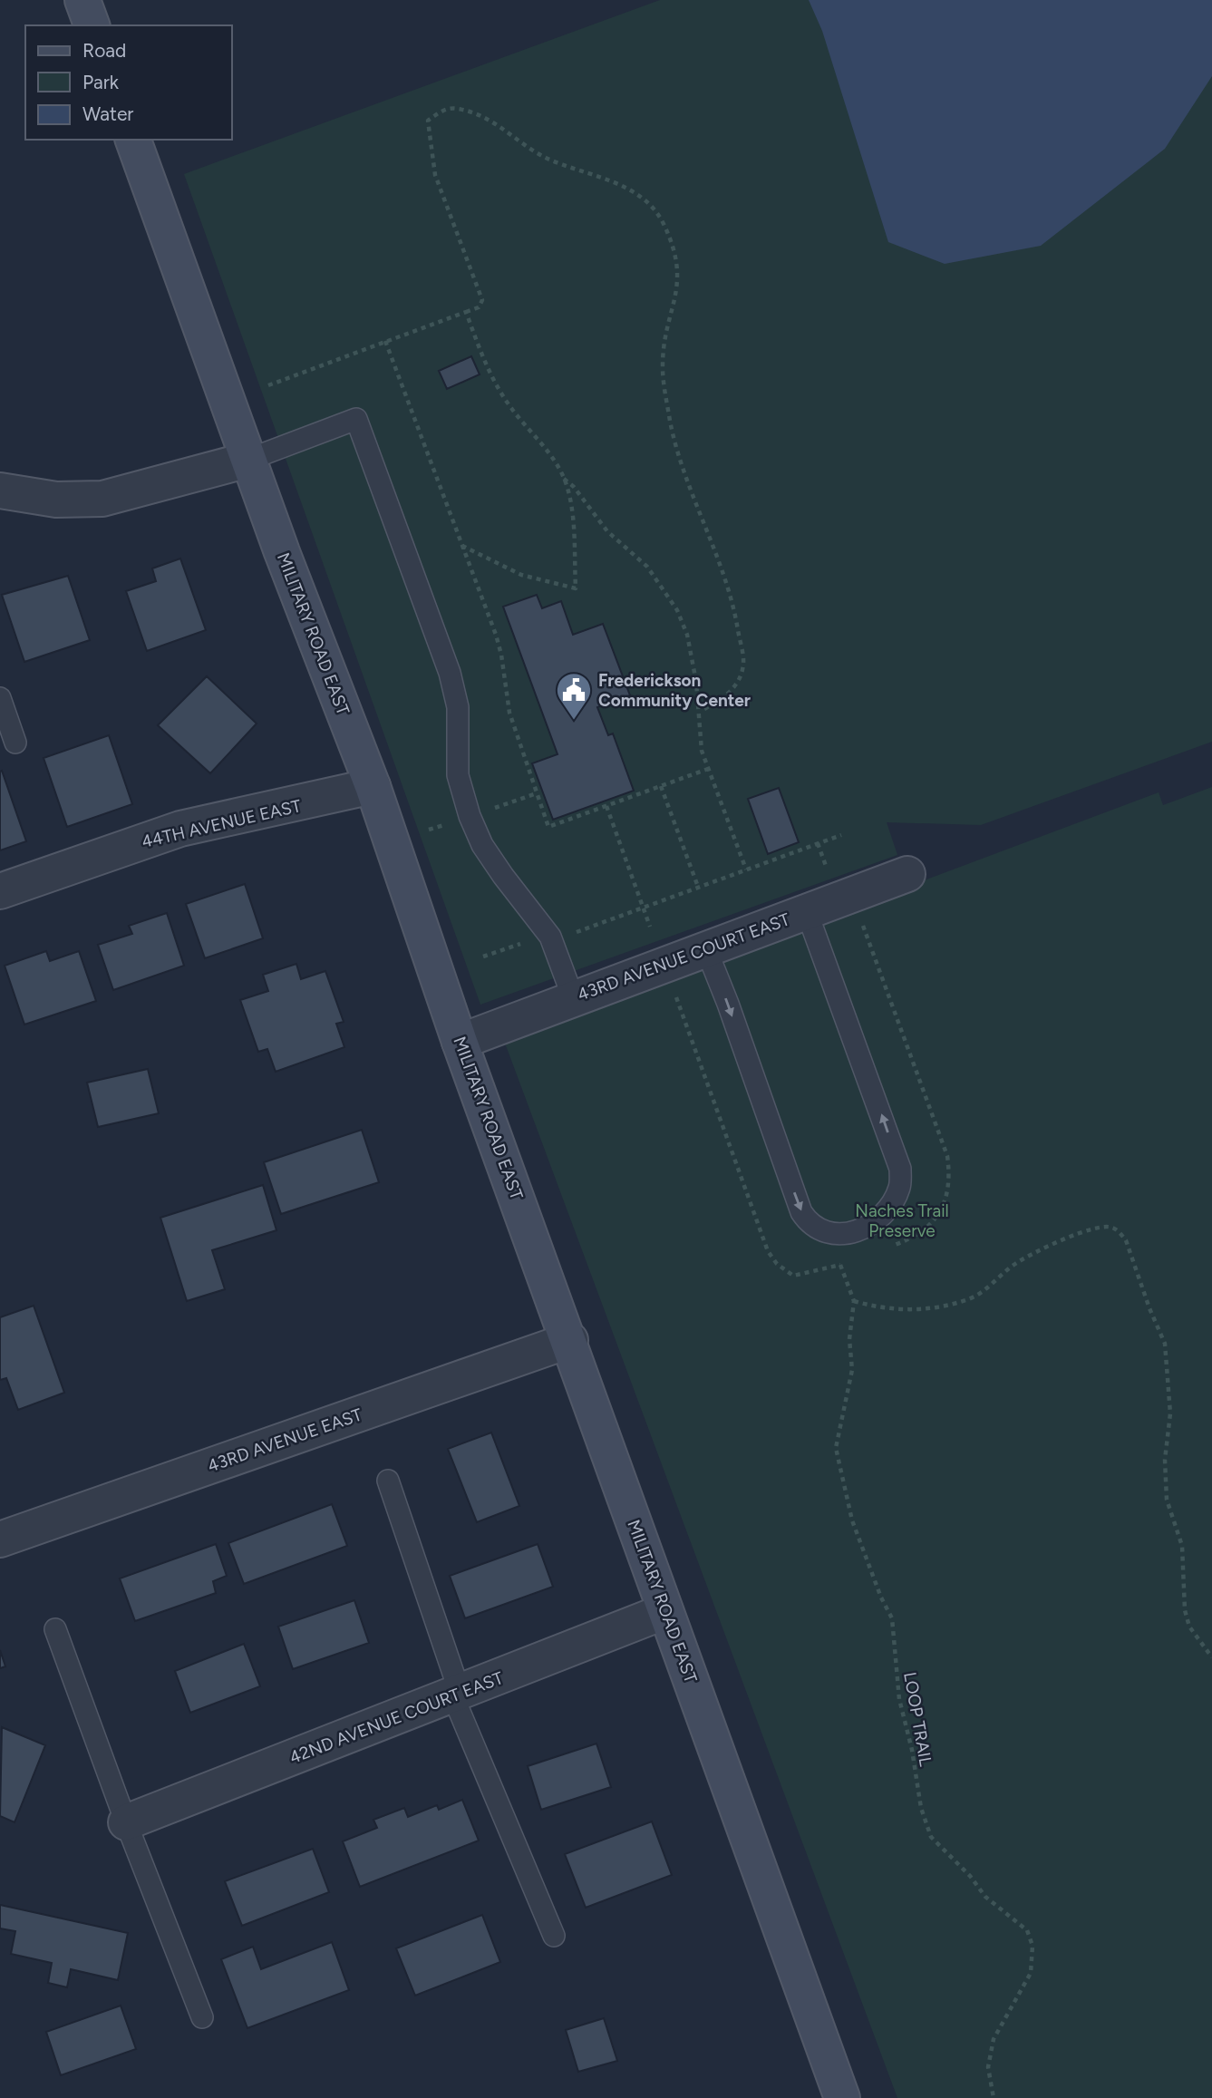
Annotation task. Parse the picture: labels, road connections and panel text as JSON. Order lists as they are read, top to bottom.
{
  "streets": {
    "street": [
      "MILITARY ROAD EAST",
      "44TH AVENUE EAST",
      "43RD AVENUE COURT EAST",
      "43RD AVENUE EAST",
      "42ND AVENUE COURT EAST"
    ],
    "path": ["LOOP TRAIL"]
  },
  "crossings": [
    ["MILITARY ROAD EAST", "44TH AVENUE EAST"],
    ["MILITARY ROAD EAST", "43RD AVENUE COURT EAST"],
    ["MILITARY ROAD EAST", "43RD AVENUE EAST"],
    ["MILITARY ROAD EAST", "42ND AVENUE COURT EAST"]
  ],
  "parks": ["Naches Trail Preserve"],
  "places": {
    "public building": ["Frederickson Community Center"]
  },
  "legend": ["Road", "Park", "Water"]
}
